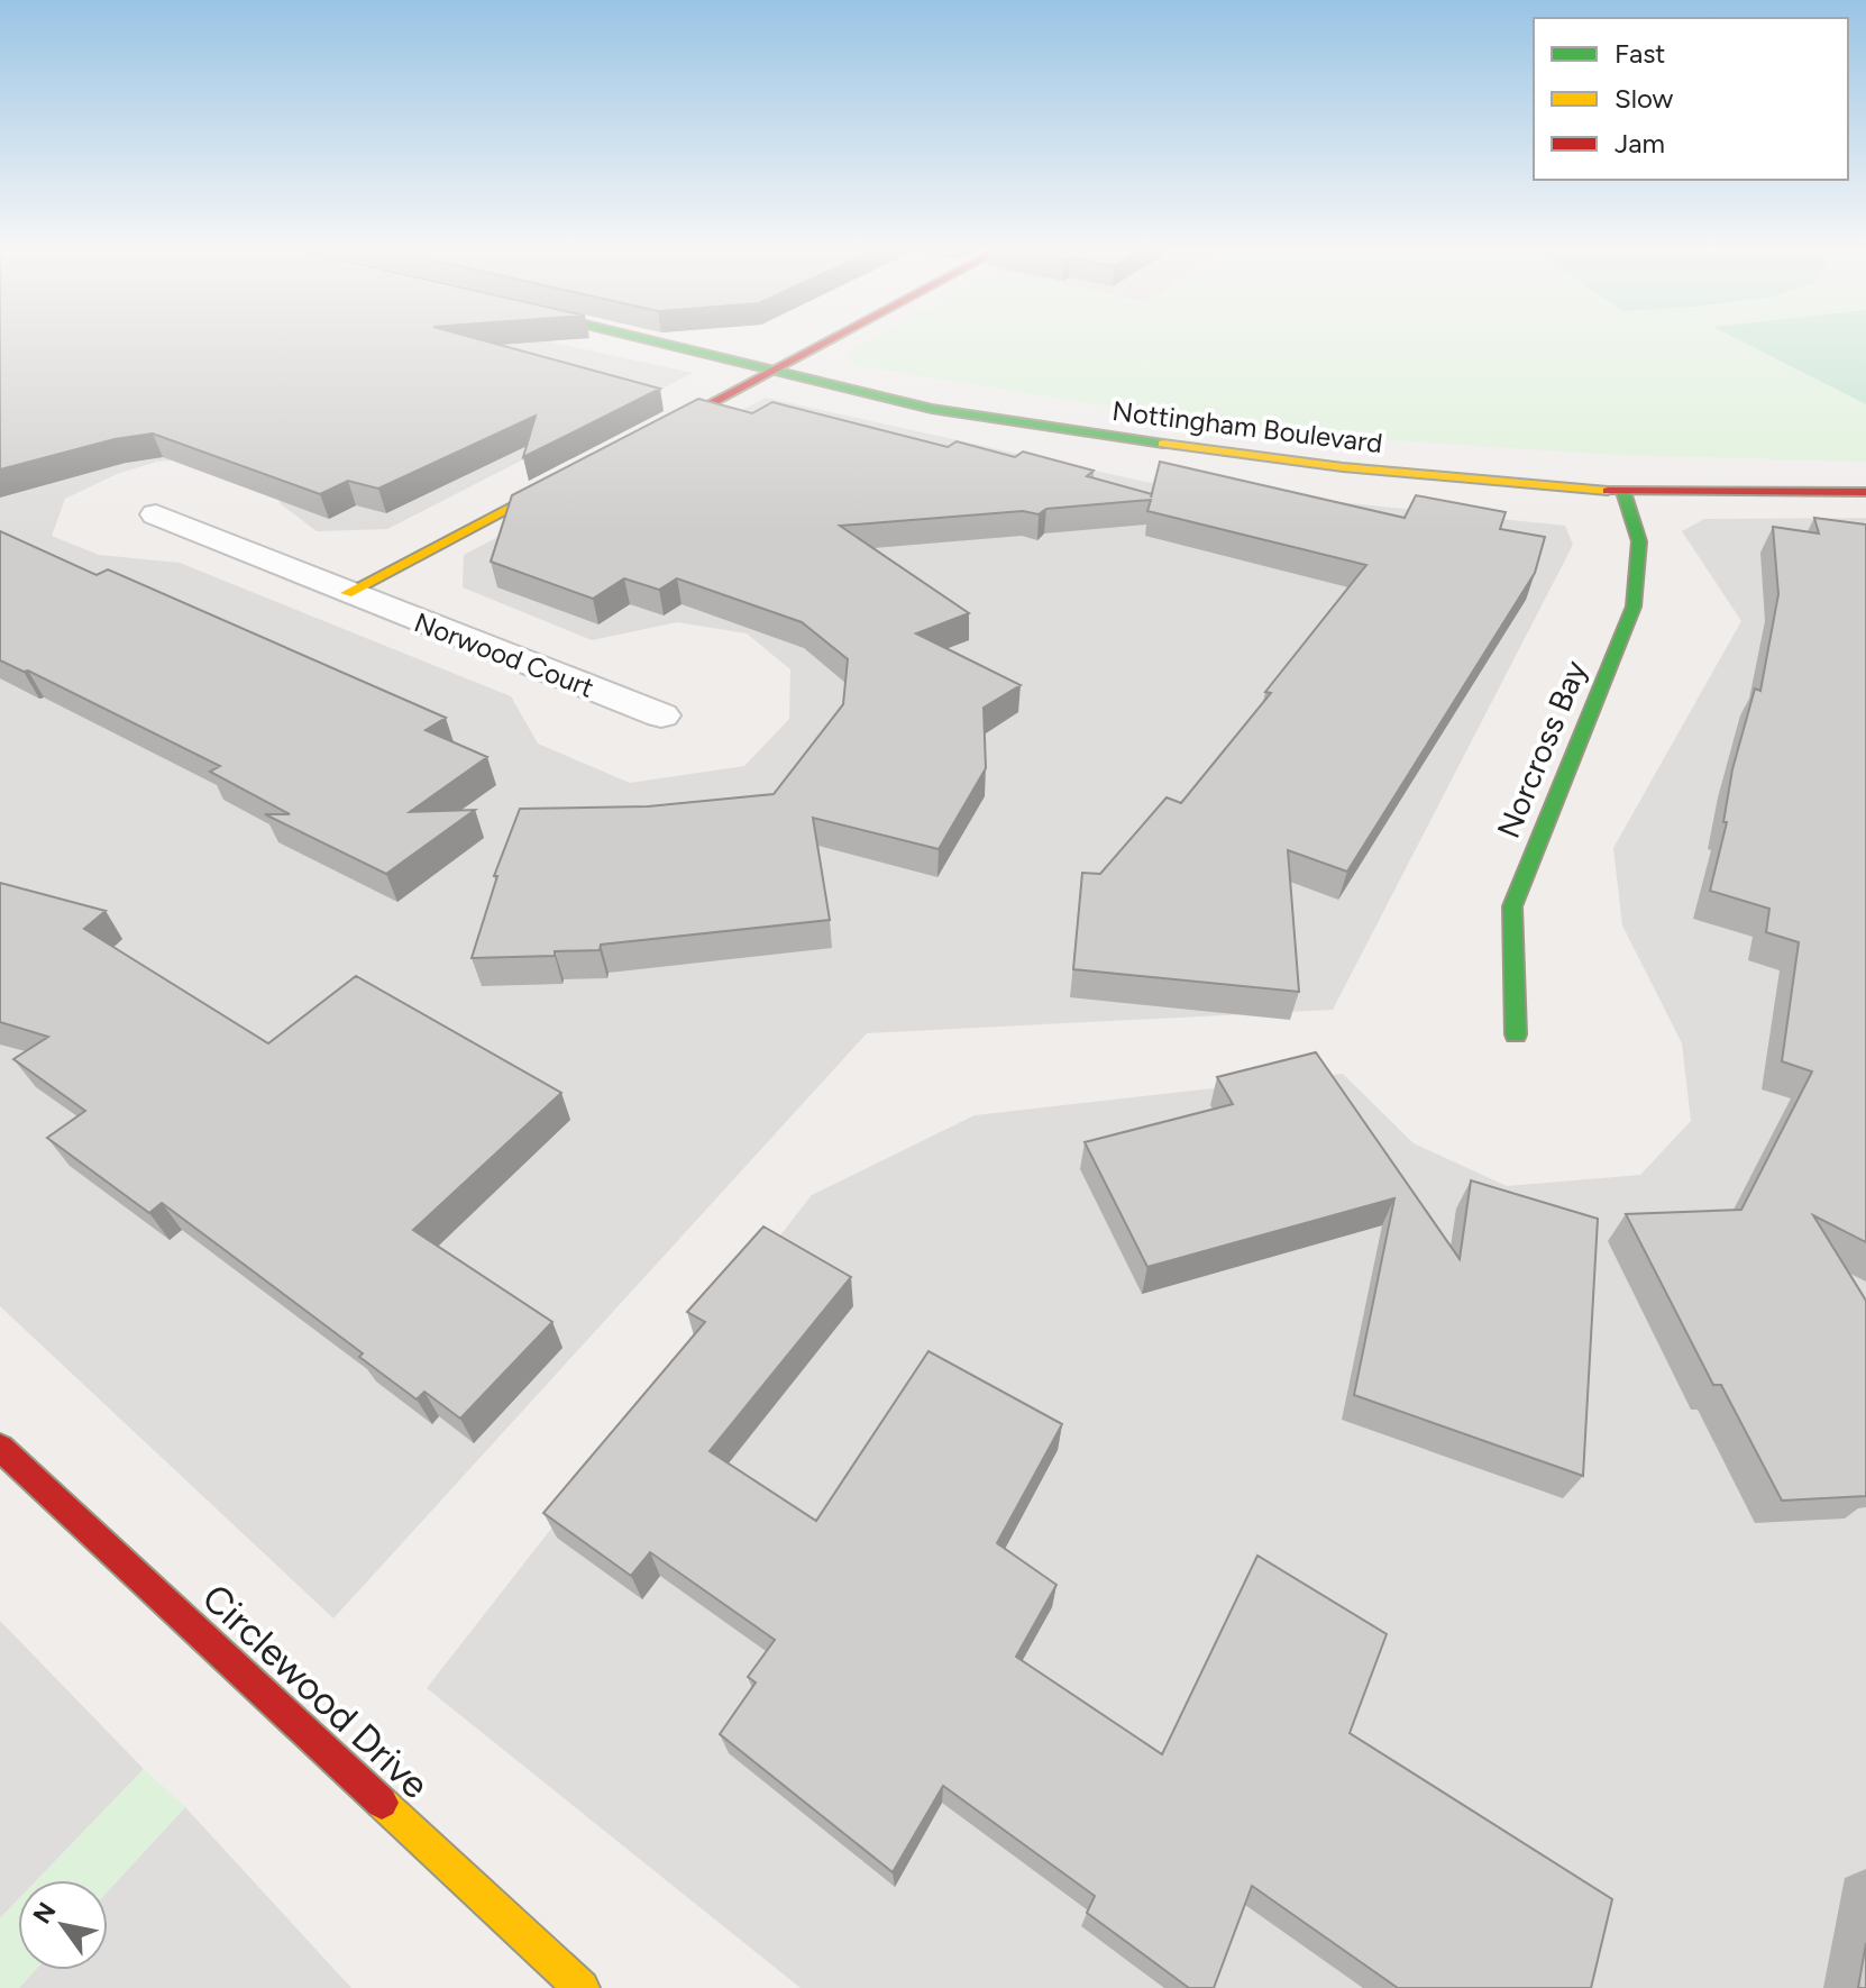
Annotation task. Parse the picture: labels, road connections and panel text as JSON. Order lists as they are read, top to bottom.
{
  "streets": {
    "street": [
      "Nottingham Boulevard",
      "Norwood Court",
      "Norcross Bay",
      "Circlewood Drive"
    ]
  },
  "crossings": [
    ["Nottingham Boulevard", "Norcross Bay"]
  ],
  "legend": ["Fast", "Slow", "Jam"],
  "north": "top left"
}
